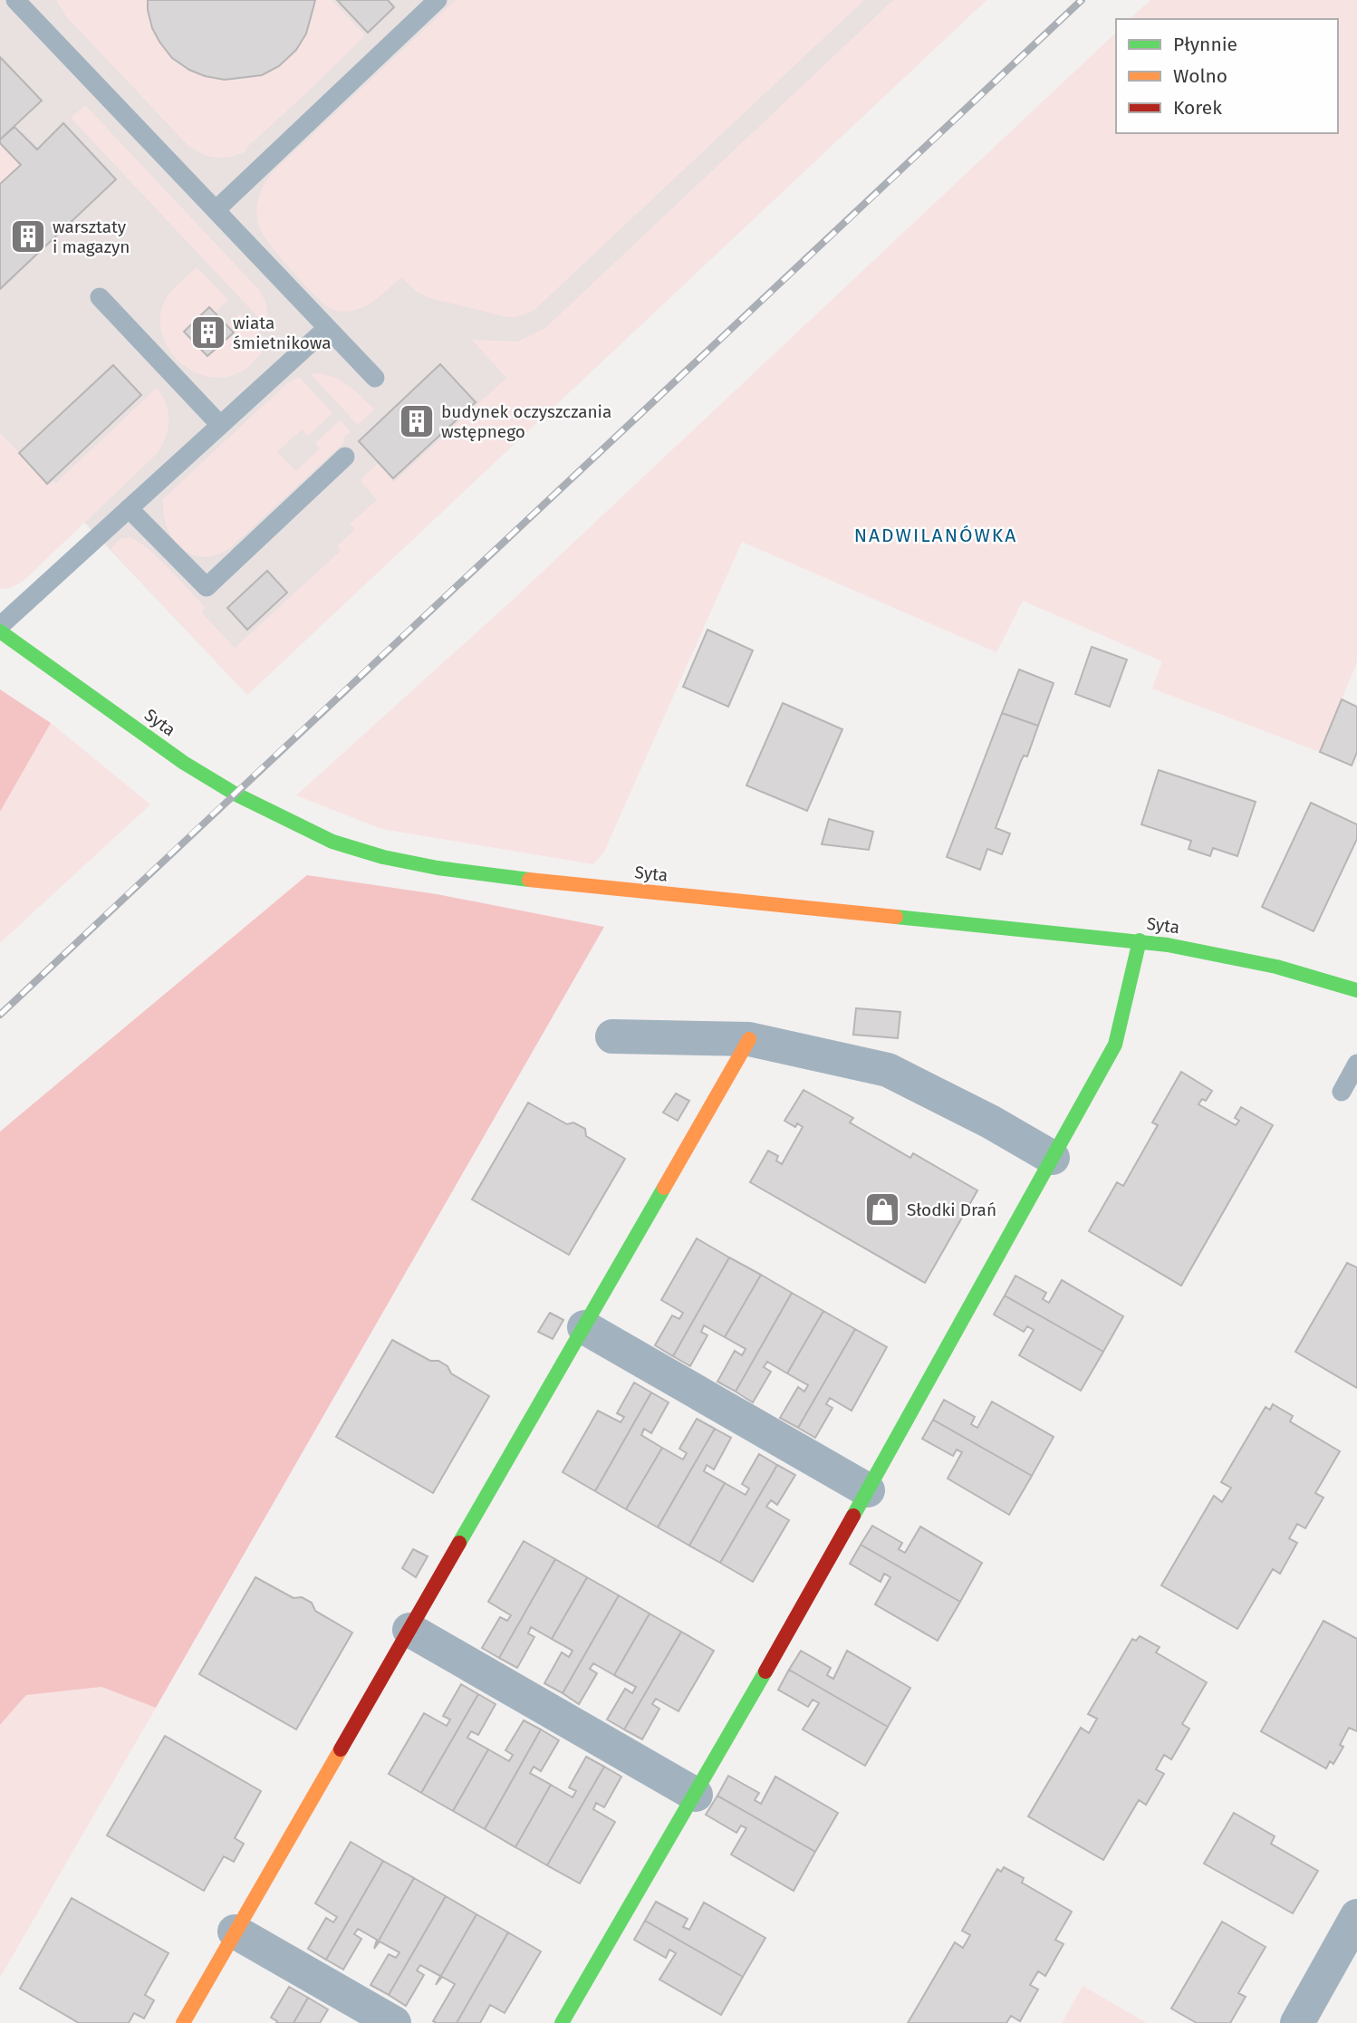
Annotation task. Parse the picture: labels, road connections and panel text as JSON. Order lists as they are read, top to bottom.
{
  "streets": {
    "street": ["Syta"]
  },
  "districts": ["NADWILANÓWKA"],
  "places": {
    "building": ["warsztaty i magazyn", "wiata śmietnikowa", "budynek oczyszczania wstępnego"],
    "shop": ["Słodki Drań"]
  },
  "legend": ["Płynnie", "Wolno", "Korek"]
}
